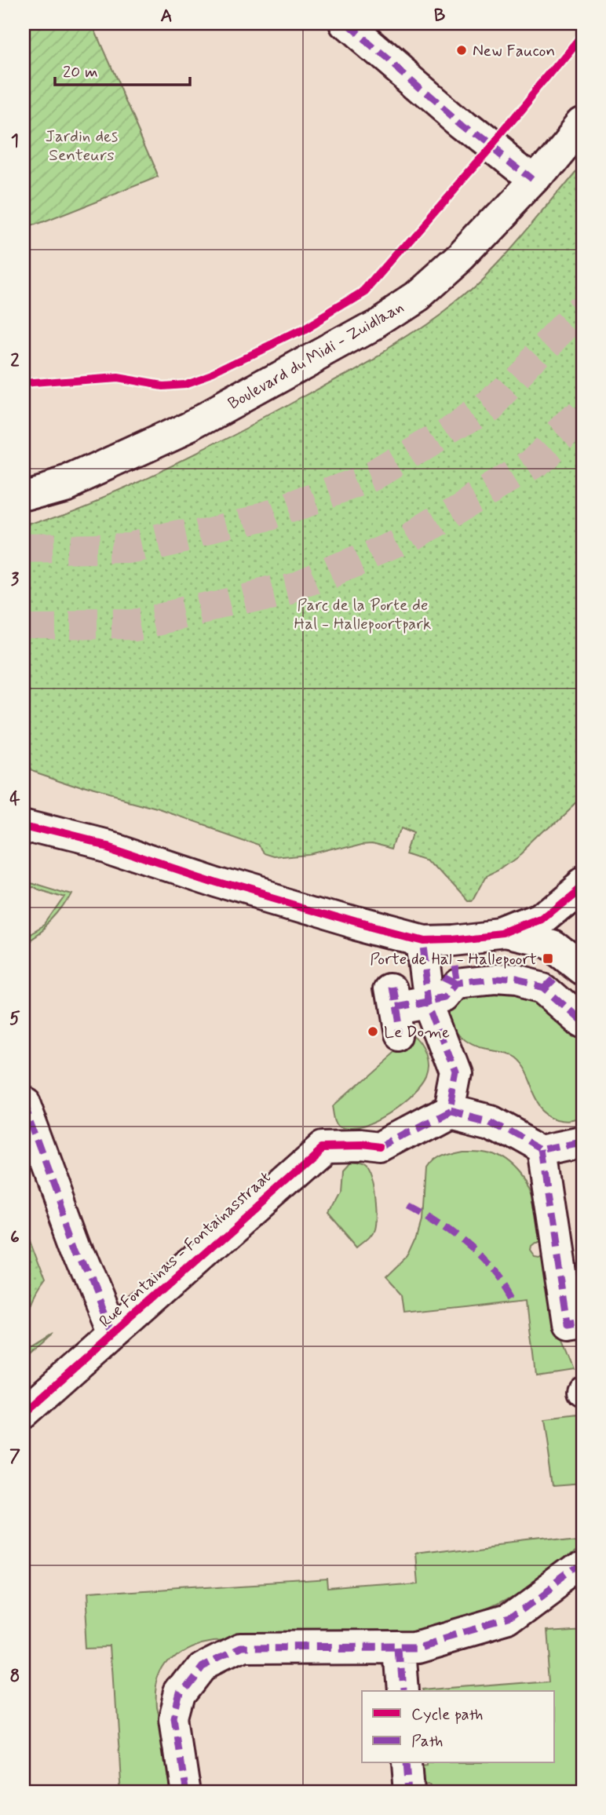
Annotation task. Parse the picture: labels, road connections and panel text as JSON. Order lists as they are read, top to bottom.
{
  "streets": {
    "street": ["Boulevard du Midi - Zuidlaan", "Rue Fontainas - Fontainasstraat"]
  },
  "parks": ["Jardin des Senteurs", "Parc de la Porte de Hal - Hallepoortpark"],
  "places": {
    "other": ["New Faucon", "Le Dome"],
    "transit": ["Porte de Hal - Hallepoort"]
  },
  "legend": ["Cycle path", "Path"],
  "scale_bar": "20 m",
  "grid": {
    "columns": ["A", "B"],
    "rows": [
      "1",
      "2",
      "3",
      "4",
      "5",
      "6",
      "7",
      "8"
    ]
  }
}
